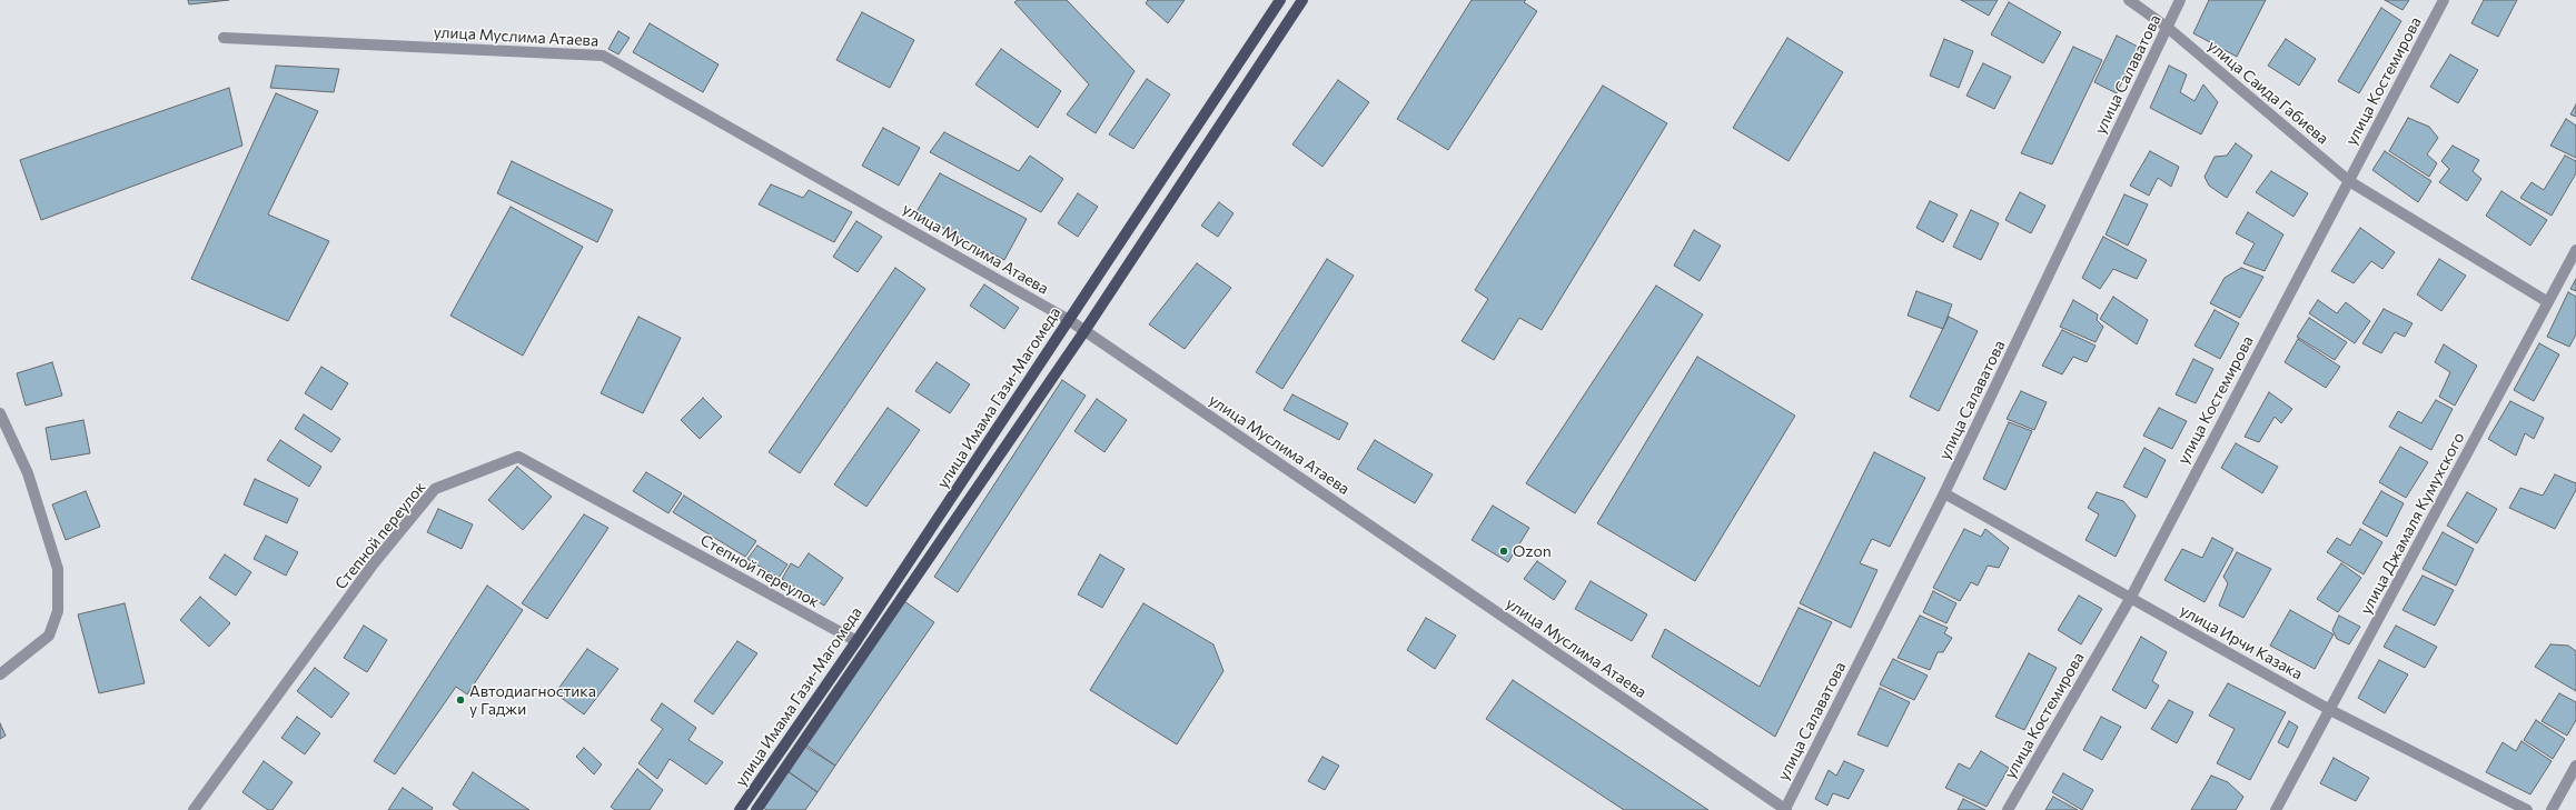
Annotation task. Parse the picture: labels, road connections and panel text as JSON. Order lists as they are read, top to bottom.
{
  "streets": {
    "main road": ["улица Имама Гази-Магомеда"],
    "street": [
      "улица Муслима Атаева",
      "улица Салаватова",
      "улица Костемирова",
      "улица Саида Габиева",
      "улица Джамаля Кумухского",
      "Степной переулок",
      "улица Ирчи Казака"
    ]
  },
  "crossings": [
    ["улица Муслима Атаева", "улица Салаватова"],
    ["улица Муслима Атаева", "улица Имама Гази-Магомеда"],
    ["улица Салаватова", "улица Саида Габиева"],
    ["улица Салаватова", "улица Ирчи Казака"],
    ["улица Костемирова", "улица Саида Габиева"],
    ["улица Костемирова", "улица Ирчи Казака"],
    ["улица Саида Габиева", "улица Джамаля Кумухского"],
    ["улица Имама Гази-Магомеда", "Степной переулок"],
    ["улица Джамаля Кумухского", "улица Ирчи Казака"]
  ],
  "places": ["Ozon", "Автодиагностика у Гаджи"]
}
